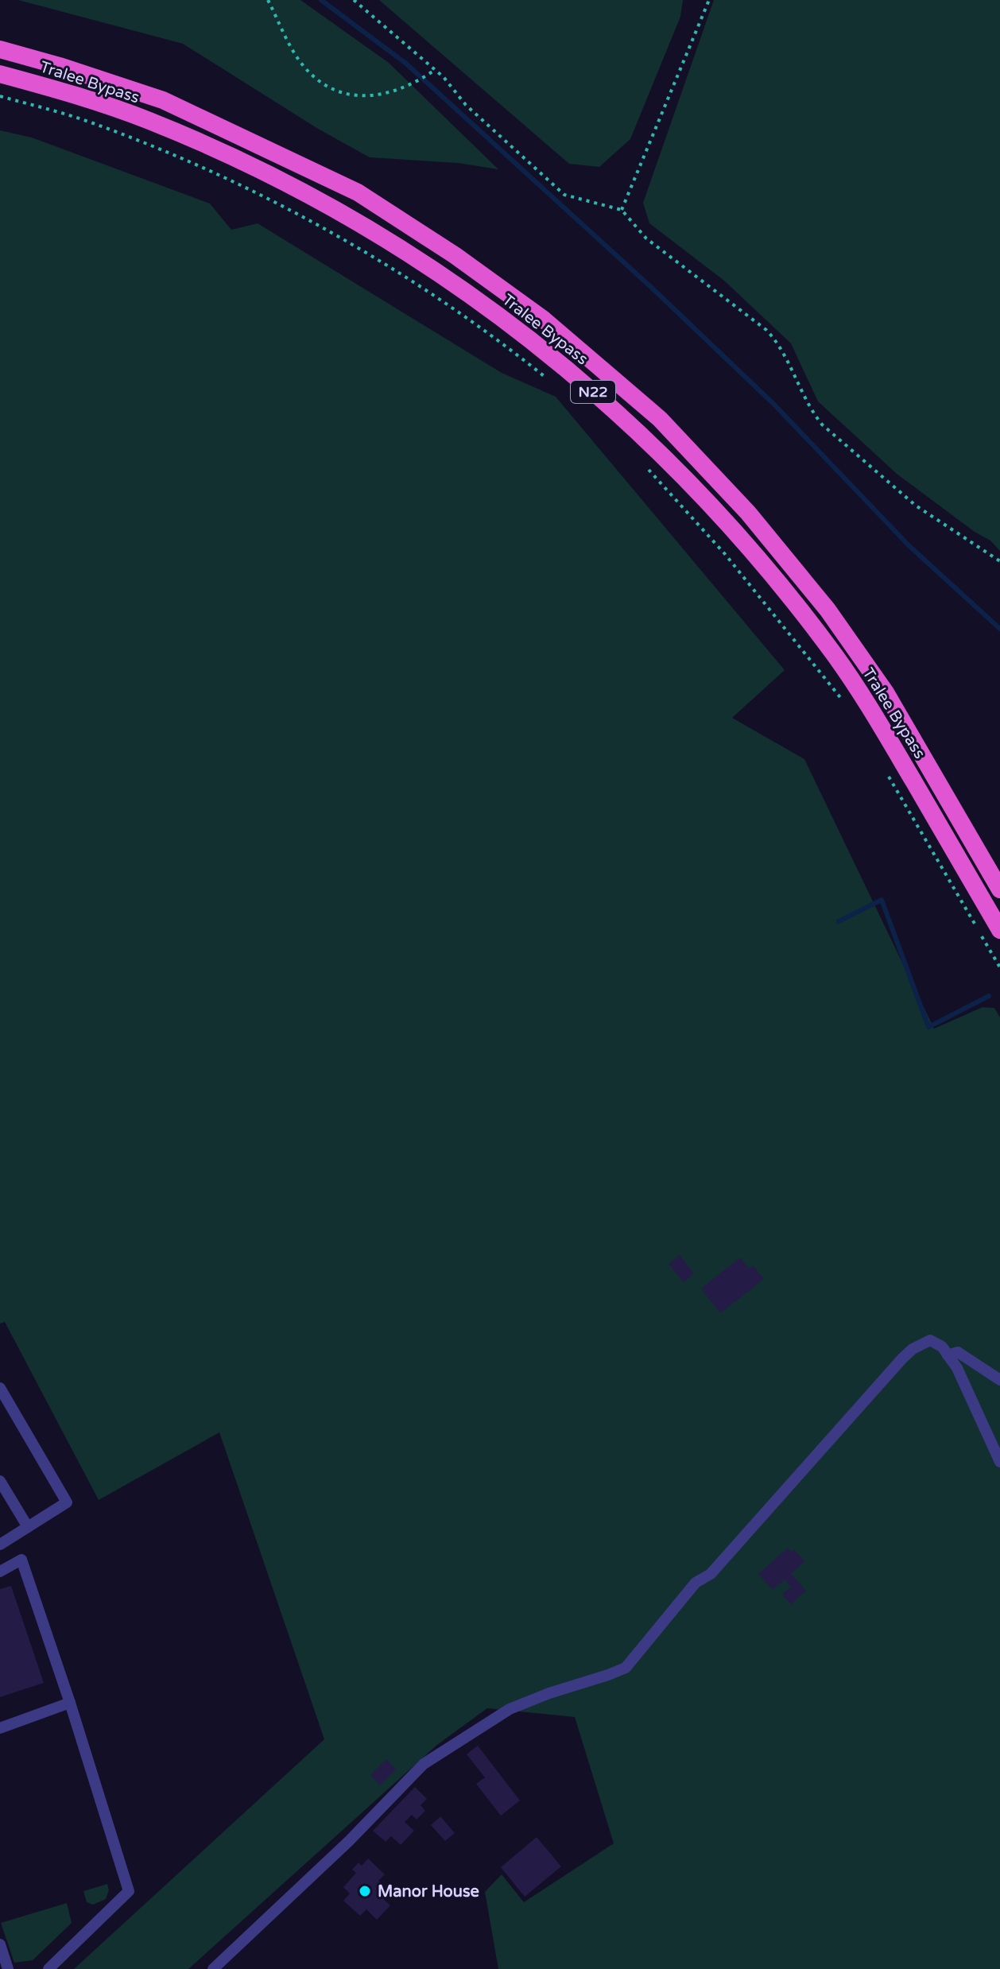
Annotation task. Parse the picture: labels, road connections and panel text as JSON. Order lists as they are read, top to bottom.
{
  "streets": {
    "highway": ["Tralee Bypass", "N22"]
  },
  "places": ["Manor House"]
}
